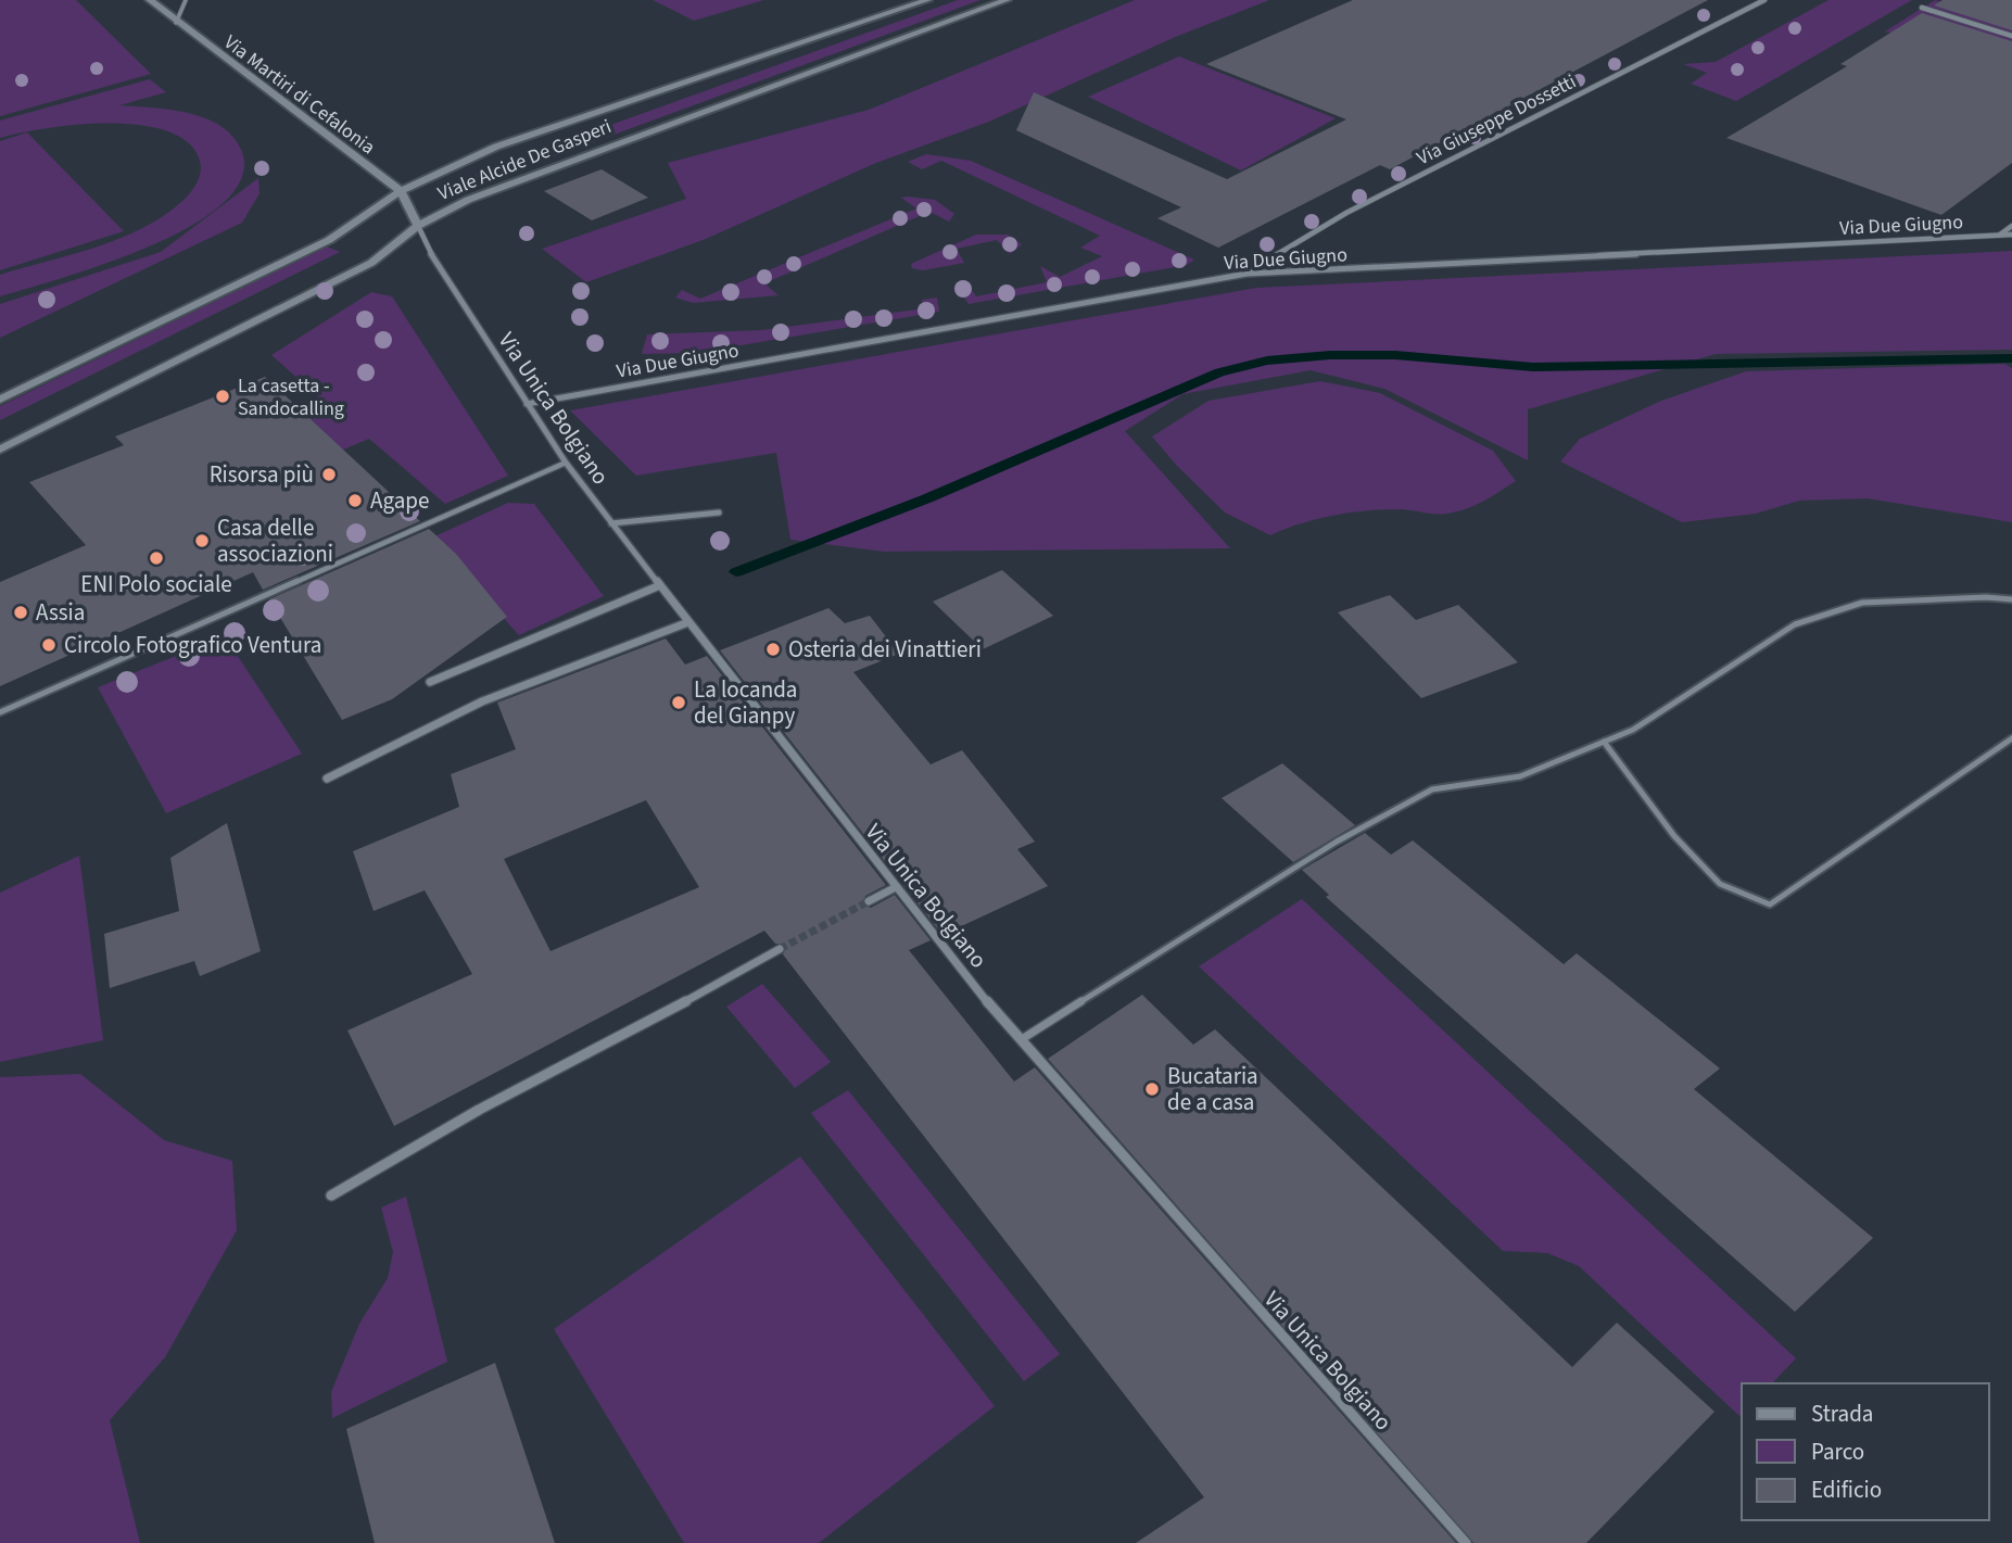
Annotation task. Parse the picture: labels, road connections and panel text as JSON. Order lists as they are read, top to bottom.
{
  "streets": {
    "street": [
      "Via Martiri di Cefalonia",
      "Via Giuseppe Dossetti",
      "Viale Alcide De Gasperi",
      "Via Due Giugno",
      "Via Unica Bolgiano"
    ]
  },
  "crossings": [
    ["Via Martiri di Cefalonia", "Viale Alcide De Gasperi"],
    ["Via Martiri di Cefalonia", "Via Unica Bolgiano"],
    ["Via Giuseppe Dossetti", "Via Due Giugno"],
    ["Viale Alcide De Gasperi", "Via Unica Bolgiano"],
    ["Via Due Giugno", "Via Unica Bolgiano"]
  ],
  "places": [
    "La casetta - Sandocalling",
    "Risorsa più",
    "Agape",
    "Casa delle associazioni",
    "ENI Polo sociale",
    "Assia",
    "Circolo Fotografico Ventura",
    "Osteria dei Vinattieri",
    "La locanda del Gianpy",
    "Bucataria de a casa"
  ],
  "legend": ["Strada", "Parco", "Edificio"]
}
